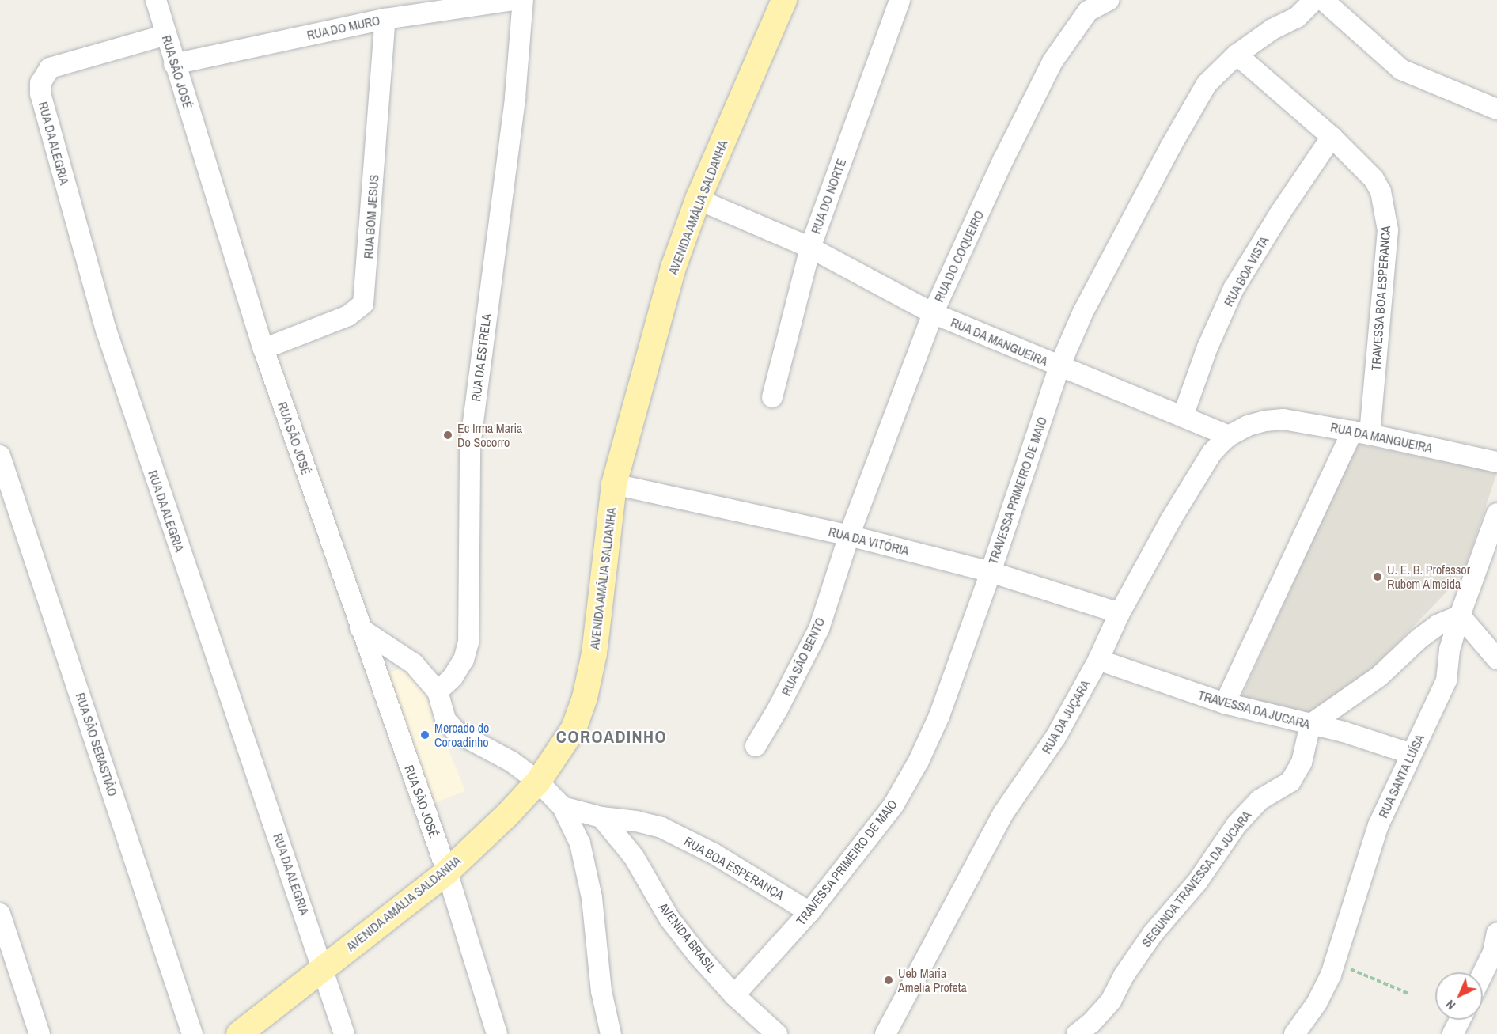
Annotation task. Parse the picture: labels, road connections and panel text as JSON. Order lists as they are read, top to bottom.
{
  "streets": {
    "main road": ["AVENIDA AMÁLIA SALDANHA"],
    "street": [
      "RUA DO MURO",
      "RUA SÃO JOSÉ",
      "RUA DA ALEGRIA",
      "RUA DO NORTE",
      "RUA BOM JESUS",
      "RUA DO COQUEIRO",
      "RUA BOA VISTA",
      "TRAVESSA BOA ESPERANCA",
      "RUA DA MANGUEIRA",
      "RUA DA ESTRELA",
      "TRAVESSA PRIMEIRO DE MAIO",
      "RUA DA VITÓRIA",
      "RUA SÃO BENTO",
      "TRAVESSA DA JUCARA",
      "RUA DA JUÇARA",
      "RUA SÃO SEBASTIÃO",
      "RUA SANTA LUÍSA",
      "RUA BOA ESPERANÇA",
      "SEGUNDA TRAVESSA DA JUCARA",
      "AVENIDA BRASIL"
    ]
  },
  "crossings": [
    ["RUA DO MURO", "RUA SÃO JOSÉ"],
    ["RUA DO MURO", "RUA BOM JESUS"],
    ["RUA SÃO JOSÉ", "RUA DA ALEGRIA"],
    ["RUA SÃO JOSÉ", "AVENIDA AMÁLIA SALDANHA"],
    ["RUA SÃO JOSÉ", "RUA BOM JESUS"],
    ["RUA DA ALEGRIA", "AVENIDA AMÁLIA SALDANHA"],
    ["RUA DO NORTE", "RUA DA MANGUEIRA"],
    ["AVENIDA AMÁLIA SALDANHA", "RUA DA MANGUEIRA"],
    ["AVENIDA AMÁLIA SALDANHA", "RUA DA VITÓRIA"],
    ["RUA DO COQUEIRO", "RUA DA MANGUEIRA"],
    ["RUA DO COQUEIRO", "RUA DA VITÓRIA"],
    ["RUA DO COQUEIRO", "RUA SÃO BENTO"],
    ["RUA BOA VISTA", "TRAVESSA BOA ESPERANCA"],
    ["RUA BOA VISTA", "RUA DA MANGUEIRA"],
    ["TRAVESSA BOA ESPERANCA", "RUA DA MANGUEIRA"],
    ["TRAVESSA BOA ESPERANCA", "TRAVESSA PRIMEIRO DE MAIO"],
    ["TRAVESSA BOA ESPERANCA", "TRAVESSA DA JUCARA"],
    ["RUA DA MANGUEIRA", "TRAVESSA PRIMEIRO DE MAIO"],
    ["RUA DA MANGUEIRA", "RUA DA JUÇARA"],
    ["TRAVESSA PRIMEIRO DE MAIO", "RUA DA VITÓRIA"],
    ["TRAVESSA PRIMEIRO DE MAIO", "RUA BOA ESPERANÇA"],
    ["TRAVESSA PRIMEIRO DE MAIO", "AVENIDA BRASIL"],
    ["RUA DA VITÓRIA", "RUA SÃO BENTO"],
    ["RUA DA VITÓRIA", "RUA DA JUÇARA"],
    ["TRAVESSA DA JUCARA", "RUA DA JUÇARA"],
    ["TRAVESSA DA JUCARA", "RUA SANTA LUÍSA"],
    ["TRAVESSA DA JUCARA", "SEGUNDA TRAVESSA DA JUCARA"],
    ["RUA BOA ESPERANÇA", "AVENIDA BRASIL"]
  ],
  "districts": ["COROADINHO"],
  "places": [
    "Ec Irma Maria Do Socorro",
    "U. E. B. Professor Rubem Almeida",
    "Mercado do Coroadinho",
    "Ueb Maria Amelia Profeta"
  ],
  "north": "bottom left"
}
